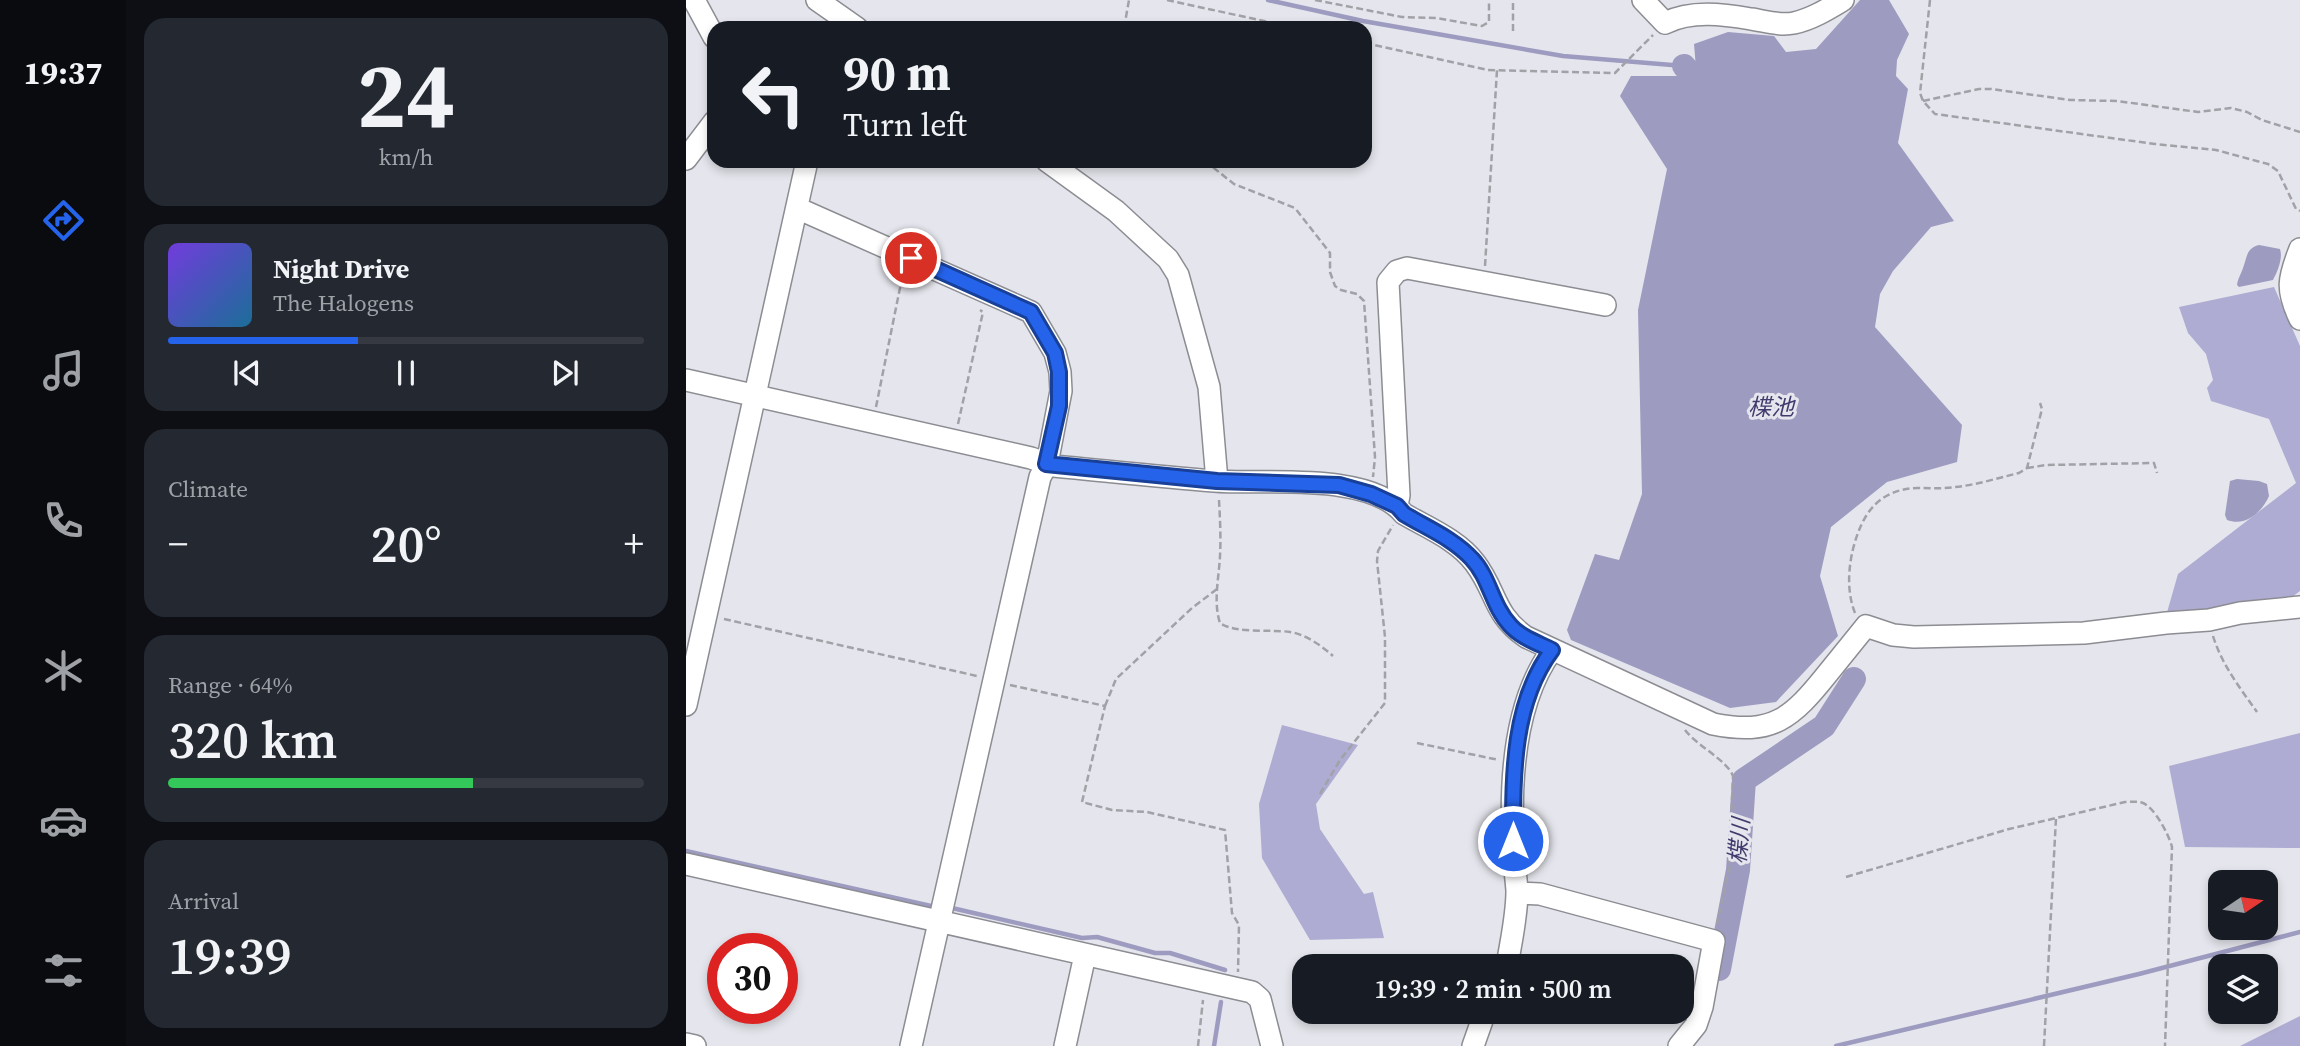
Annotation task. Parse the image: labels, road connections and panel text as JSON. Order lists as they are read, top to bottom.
{
  "water": ["楪池", "楪川"],
  "north": "right",
  "page": {
    "tabs": "19:37",
    "tile": [
      ["24", "km/h"],
      "Climate",
      ["Range · 64%", "320 km"],
      ["Arrival", "19:39"]
    ],
    "turn": ["90 m", "Turn left"],
    "song": ["Night Drive", "The Halogens"],
    "heat": ["−", "20°", "+"],
    "limit": "30",
    "trip": "19:39 · 2 min · 500 m"
  }
}
